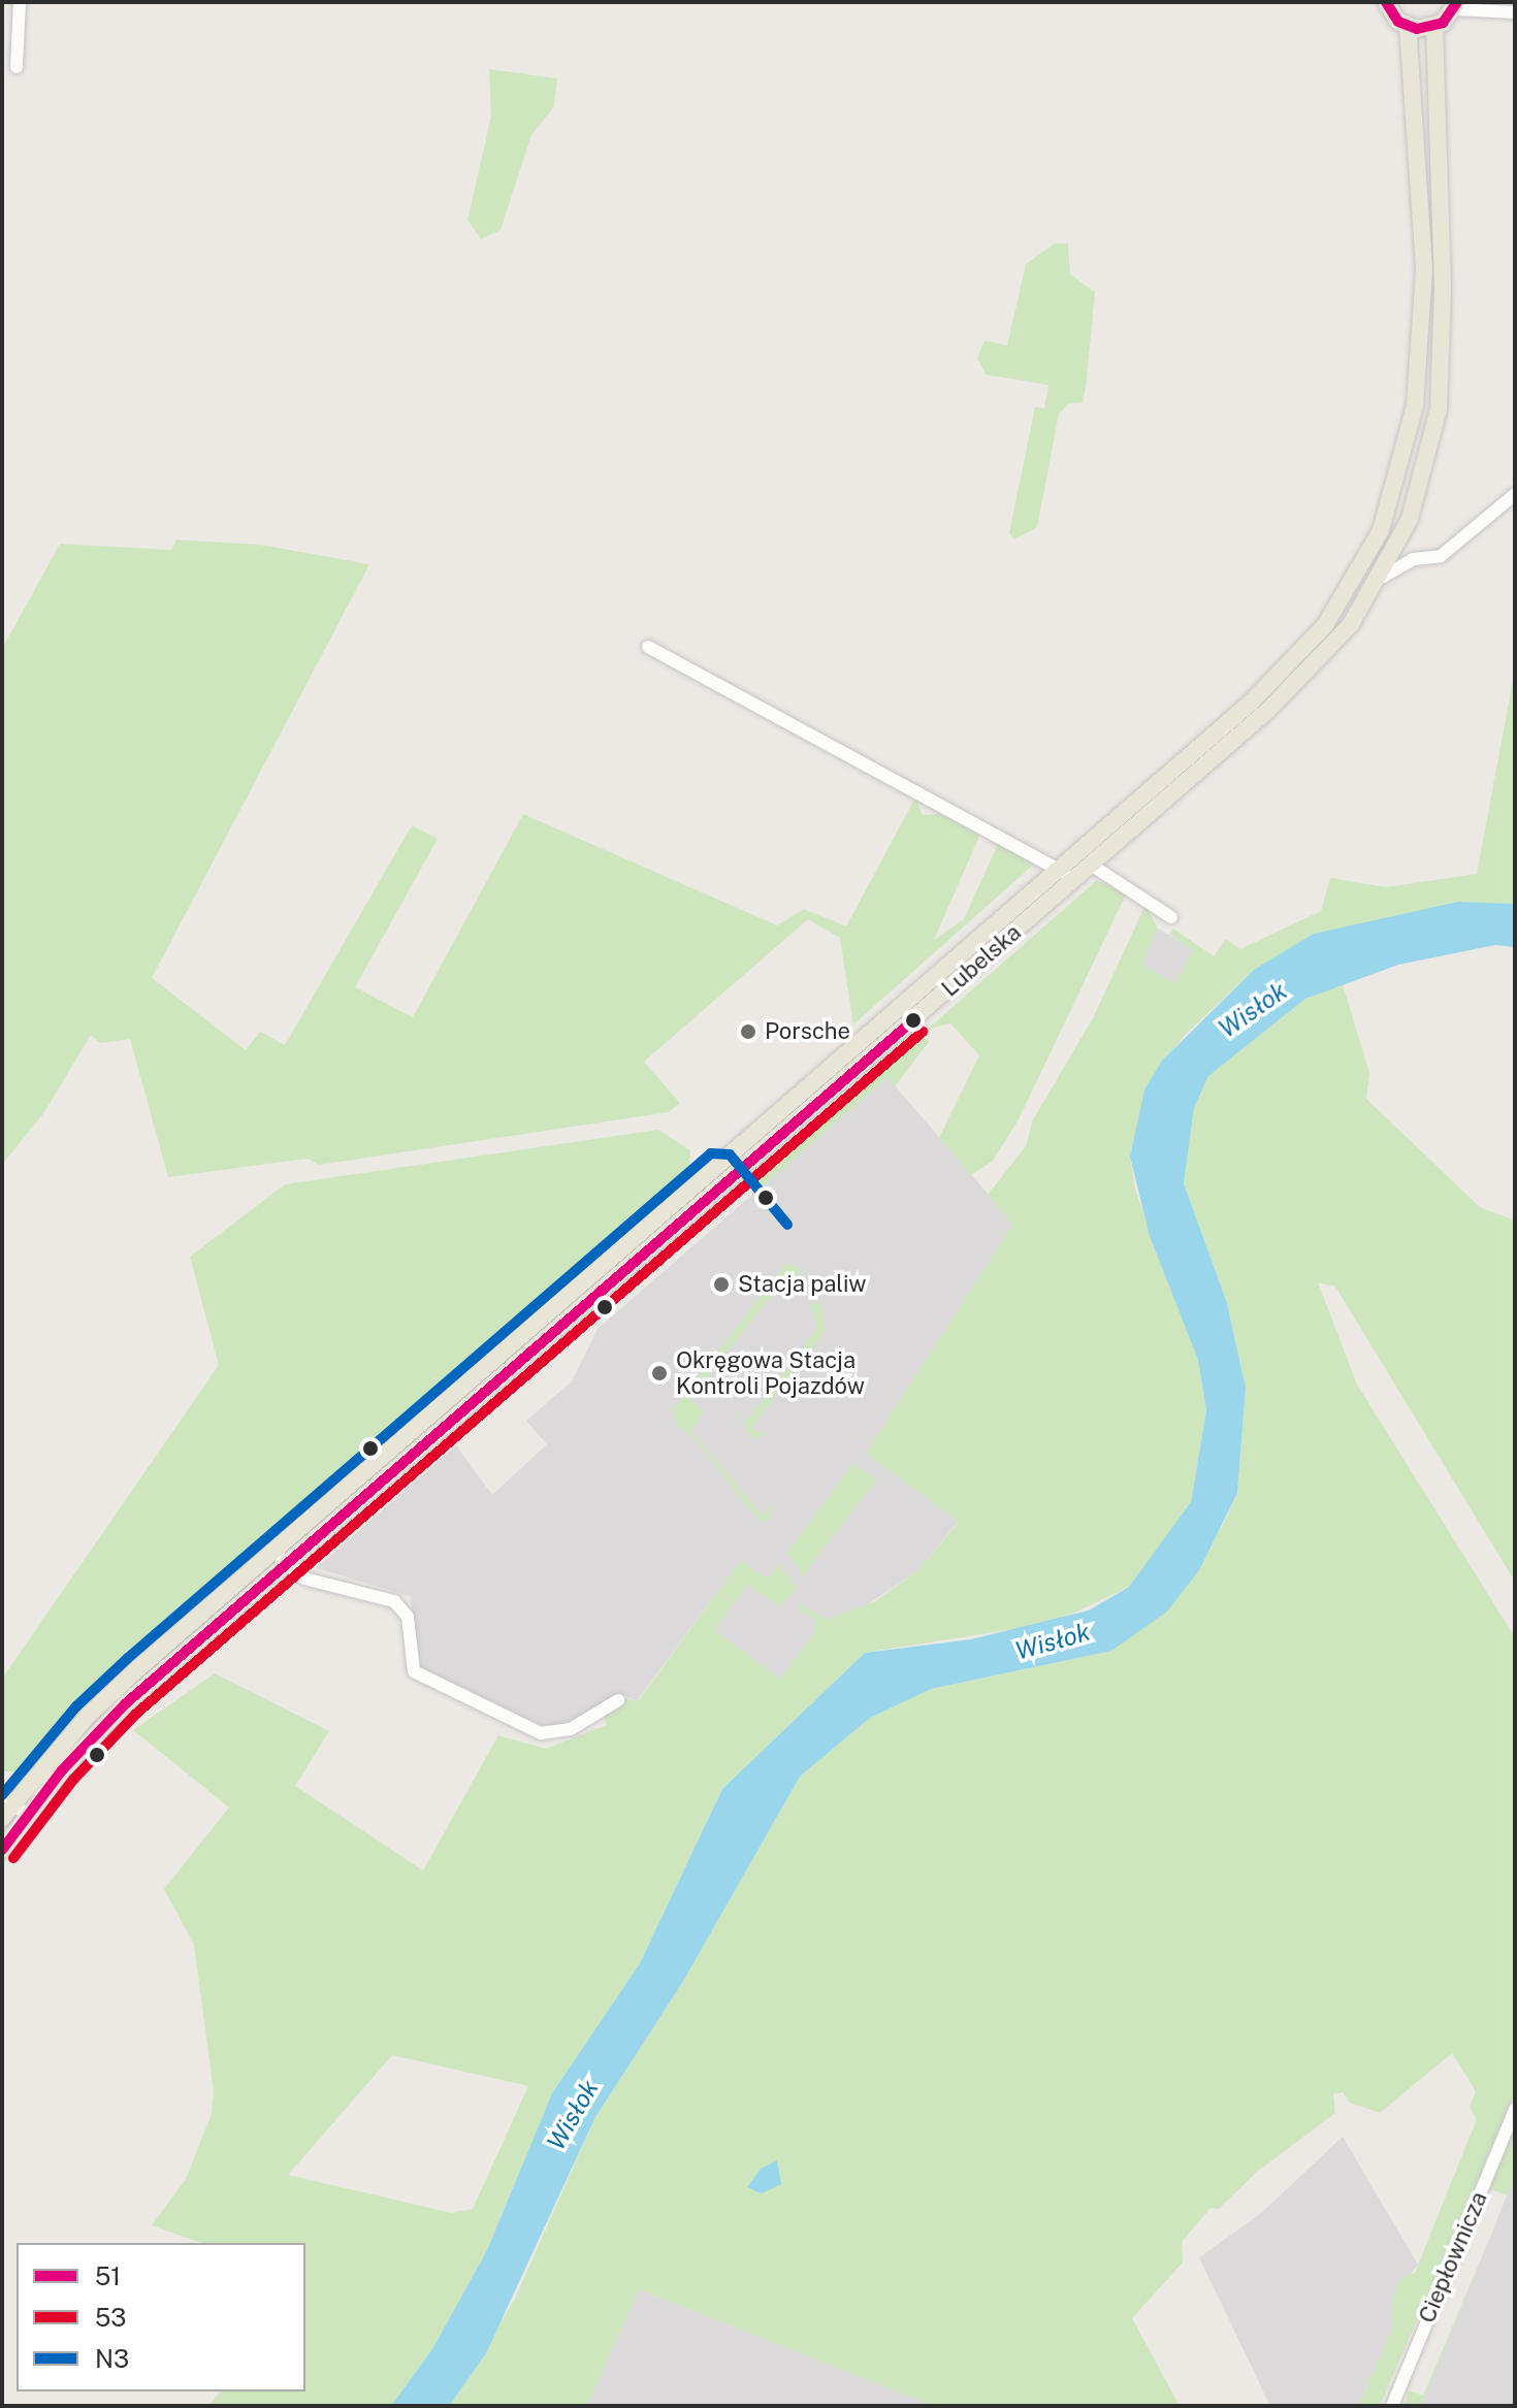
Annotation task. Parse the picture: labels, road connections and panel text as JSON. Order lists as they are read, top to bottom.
{
  "streets": {
    "main road": ["Lubelska"],
    "street": ["Ciepłownicza"]
  },
  "water": ["Wisłok"],
  "places": ["Porsche", "Stacja paliw", "Okręgowa Stacja Kontroli Pojazdów"],
  "lines": ["transit line 51", "transit line 53", "transit line N3"],
  "legend": ["51", "53", "N3"]
}
